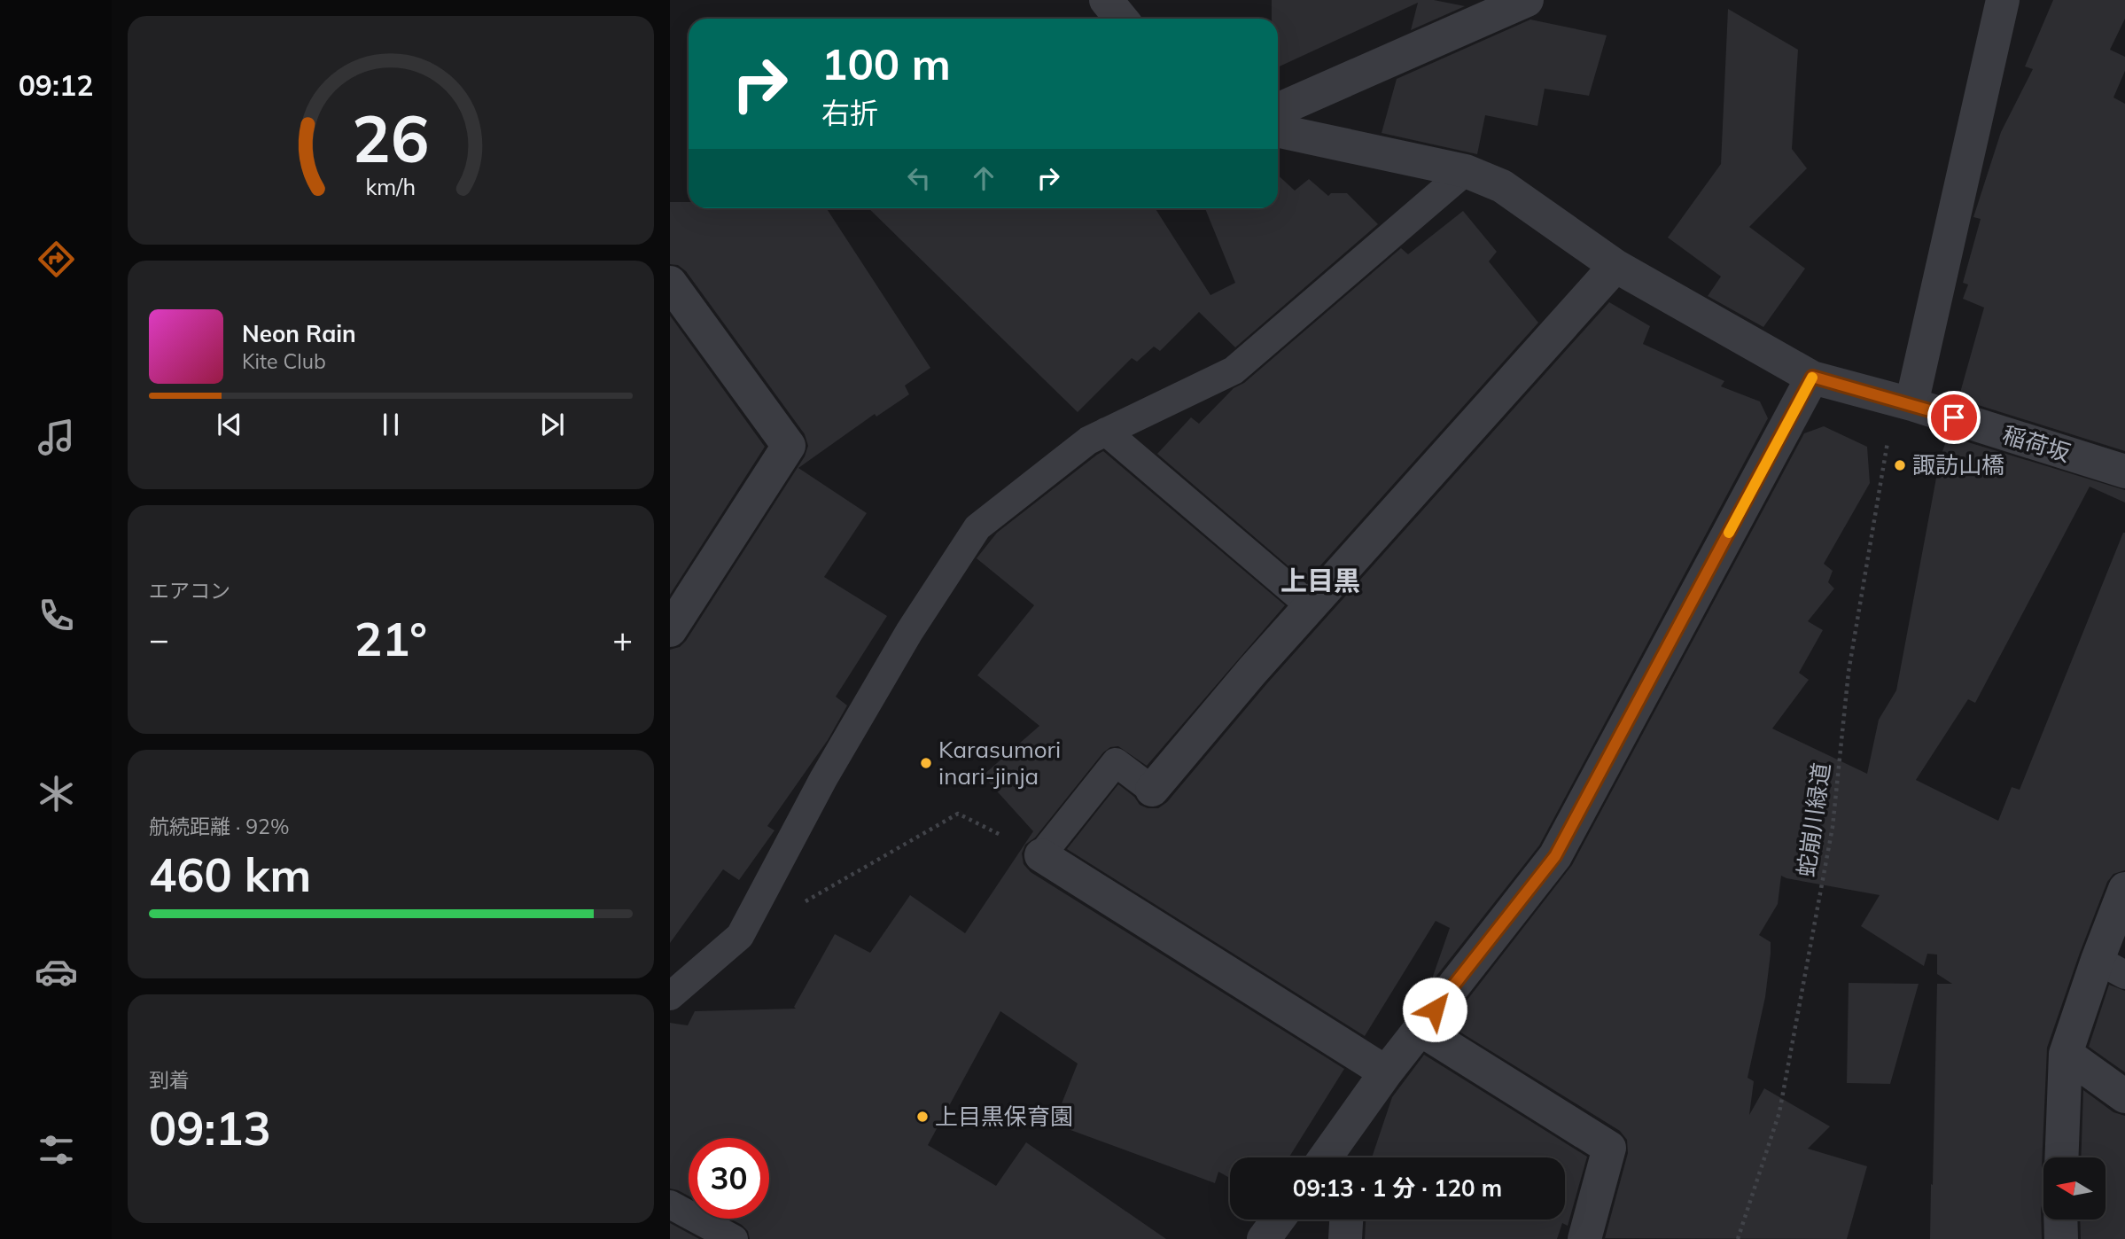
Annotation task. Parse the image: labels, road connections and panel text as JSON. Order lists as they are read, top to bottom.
{
  "streets": {
    "street": ["稲荷坂"],
    "path": ["蛇崩川緑道"]
  },
  "crossings": [
    ["稲荷坂", "蛇崩川緑道"]
  ],
  "districts": ["上目黒"],
  "places": ["諏訪山橋", "Karasumori inari-jinja", "上目黒保育園"],
  "north": "left",
  "page": {
    "tabs": "09:12",
    "turn": ["100 m", "右折"],
    "song": ["Neon Rain", "Kite Club"],
    "tile": [
      "エアコン",
      ["航続距離 · 92%", "460 km"],
      ["到着", "09:13"]
    ],
    "heat": ["−", "21°", "+"],
    "limit": "30",
    "trip": "09:13 · 1 分 · 120 m",
    "gauge": ["26", "km/h"]
  }
}
